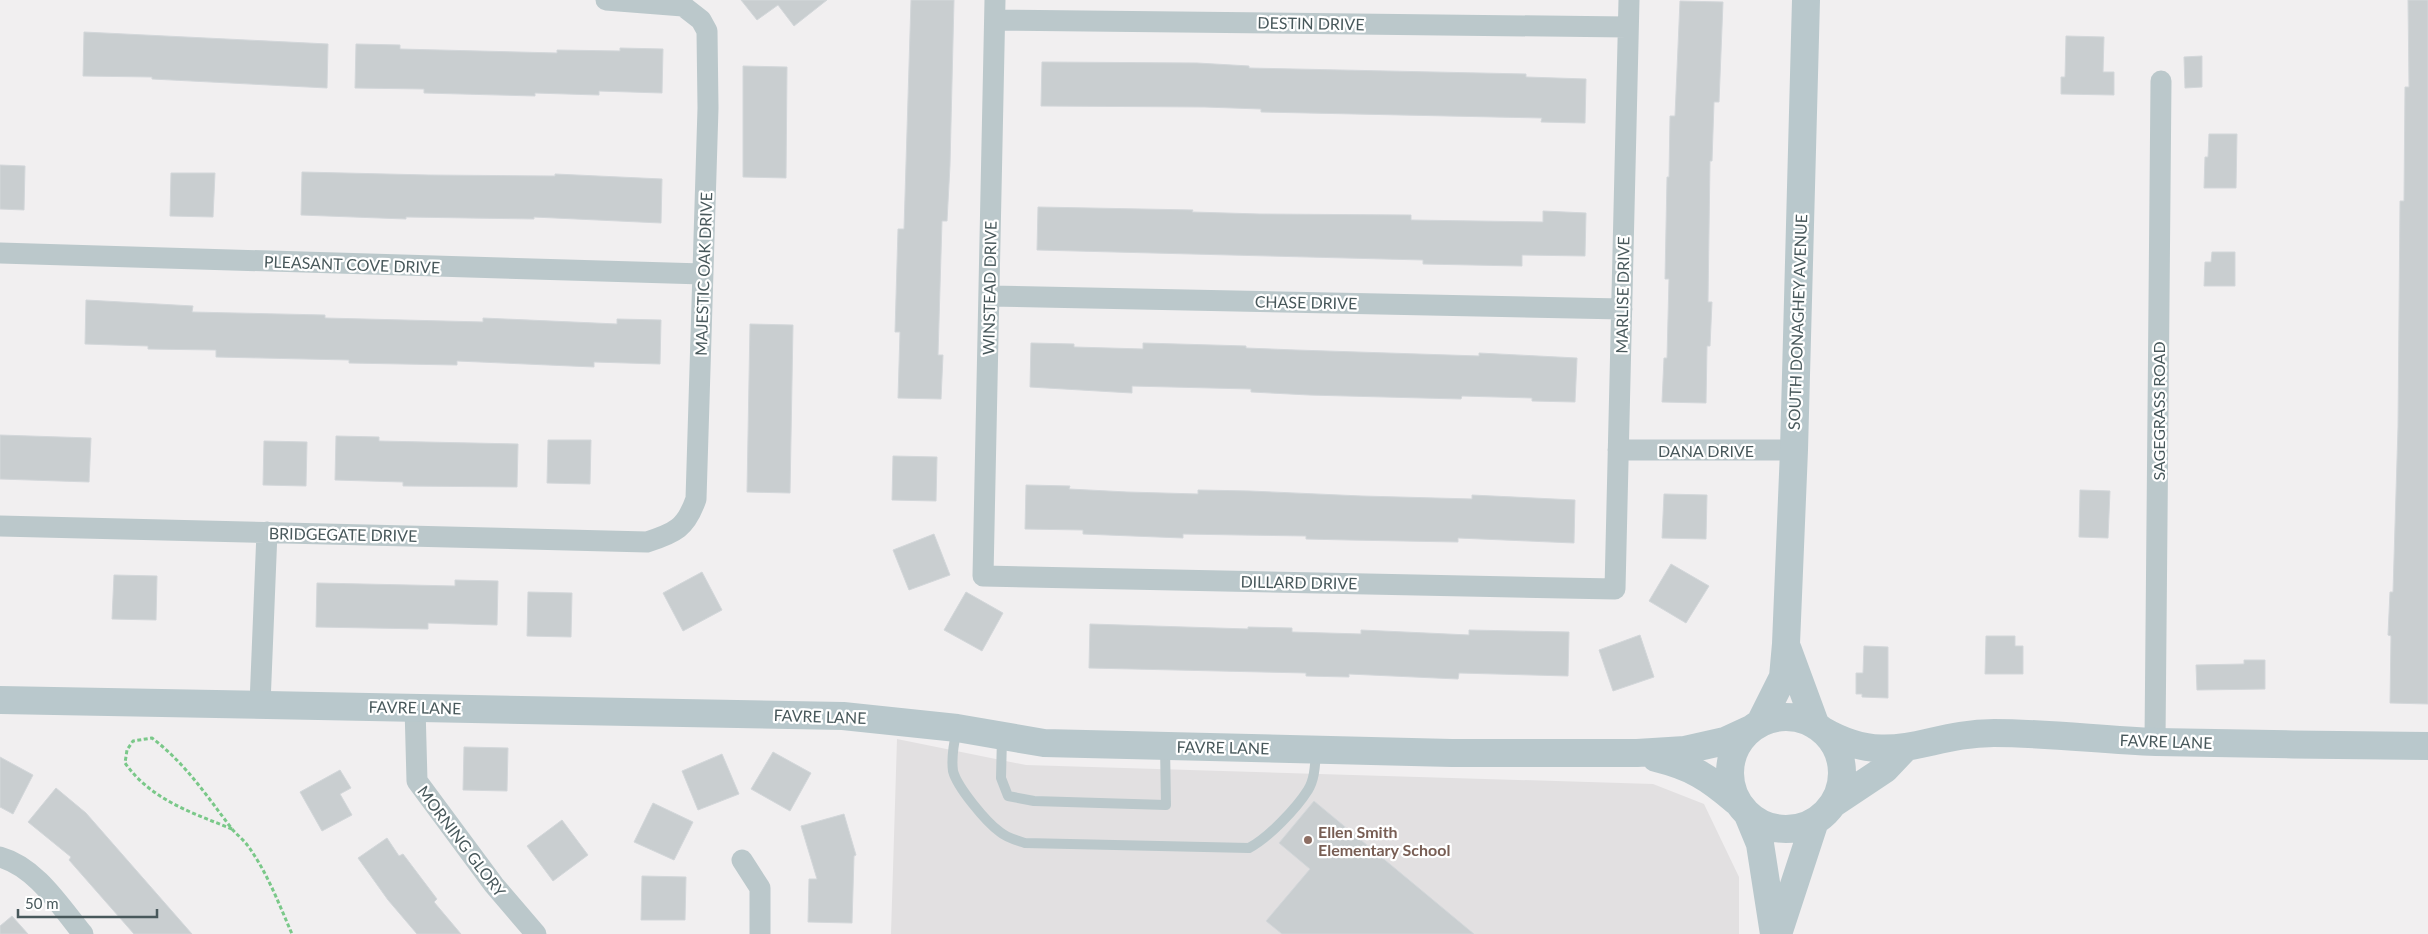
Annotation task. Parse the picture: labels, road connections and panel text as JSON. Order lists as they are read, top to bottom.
{
  "streets": {
    "street": [
      "DESTIN DRIVE",
      "PLEASANT COVE DRIVE",
      "MAJESTIC OAK DRIVE",
      "WINSTEAD DRIVE",
      "MARLISE DRIVE",
      "CHASE DRIVE",
      "SOUTH DONAGHEY AVENUE",
      "SAGEGRASS ROAD",
      "DANA DRIVE",
      "BRIDGEGATE DRIVE",
      "DILLARD DRIVE",
      "FAVRE LANE",
      "MORNING GLORY"
    ]
  },
  "crossings": [
    ["DESTIN DRIVE", "WINSTEAD DRIVE"],
    ["DESTIN DRIVE", "MARLISE DRIVE"],
    ["PLEASANT COVE DRIVE", "MAJESTIC OAK DRIVE"],
    ["MAJESTIC OAK DRIVE", "BRIDGEGATE DRIVE"],
    ["WINSTEAD DRIVE", "CHASE DRIVE"],
    ["WINSTEAD DRIVE", "DILLARD DRIVE"],
    ["MARLISE DRIVE", "CHASE DRIVE"],
    ["MARLISE DRIVE", "DANA DRIVE"],
    ["MARLISE DRIVE", "DILLARD DRIVE"],
    ["SOUTH DONAGHEY AVENUE", "DANA DRIVE"],
    ["SOUTH DONAGHEY AVENUE", "FAVRE LANE"],
    ["SAGEGRASS ROAD", "FAVRE LANE"],
    ["FAVRE LANE", "MORNING GLORY"]
  ],
  "places": ["Ellen Smith Elementary School"],
  "scale_bar": "50 m"
}
